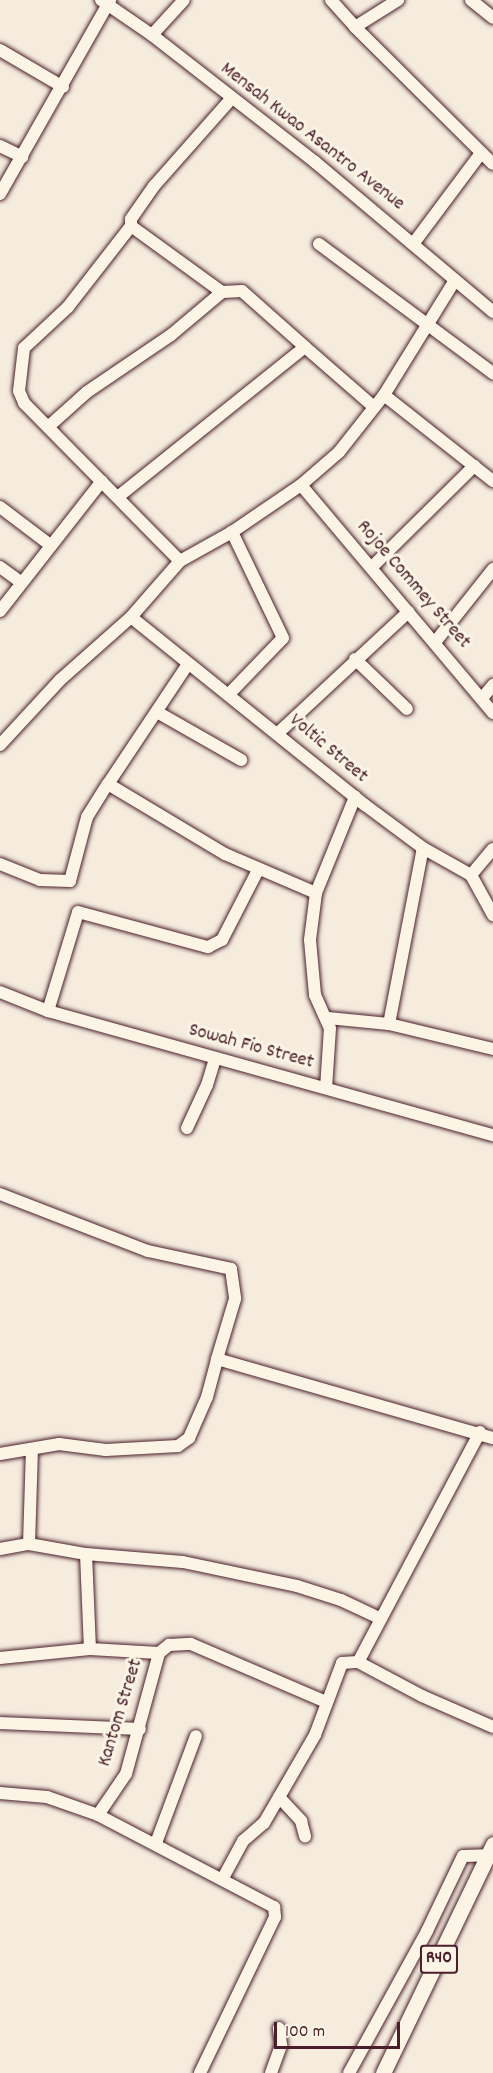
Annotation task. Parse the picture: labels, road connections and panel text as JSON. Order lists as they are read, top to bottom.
{
  "streets": {
    "main road": ["R40"],
    "street": [
      "Mensah Kwao Asantro Avenue",
      "Rojoe Commey Street",
      "Voltic Street",
      "Sowah Fio Street",
      "Kantom Street"
    ]
  },
  "scale_bar": "100 m"
}
